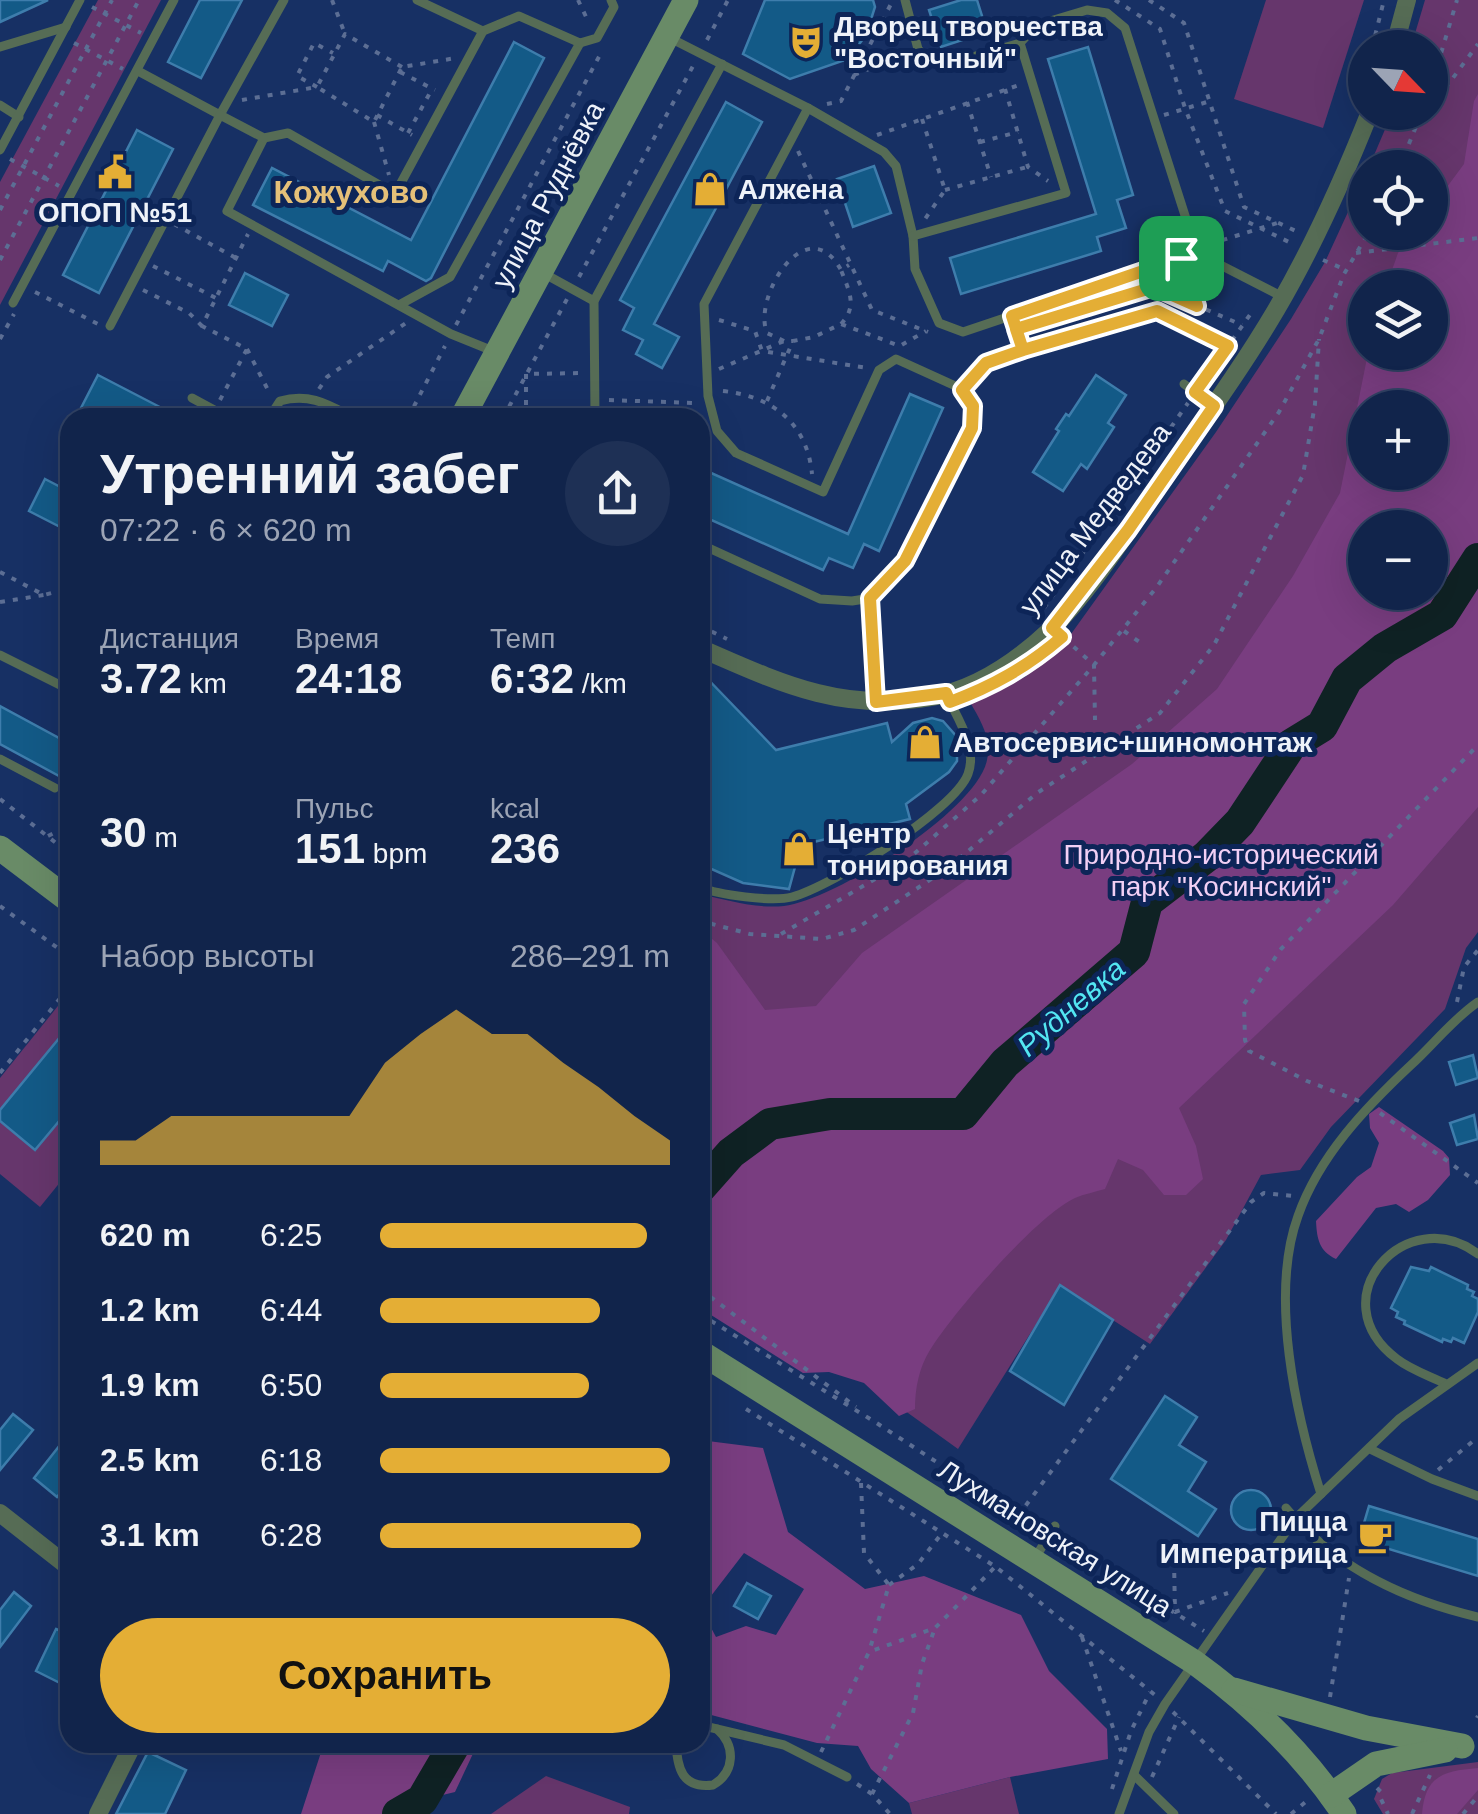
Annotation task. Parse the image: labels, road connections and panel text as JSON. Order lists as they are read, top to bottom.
{
  "streets": {
    "street": ["улица Руднёвка", "улица Медведева", "Лухмановская улица"]
  },
  "districts": ["Кожухово"],
  "water": ["Рудневка"],
  "parks": ["Природно-исторический парк \"Косинский\""],
  "places": {
    "theatre": ["Дворец творчества \"Восточный\""],
    "public building": ["ОПОП №51"],
    "shop": ["Алжена", "Автосервис+шиномонтаж", "Центр тонирования"],
    "cafe": ["Пицца Императрица"]
  },
  "north": "bottom right",
  "page": {
    "map_buttons": ["+", "−"],
    "heading": ["Утренний забег", "07:22 · 6 × 620 m"],
    "stats": [
      ["Дистанция", "3.72 km"],
      ["Время", "24:18"],
      ["Темп", "6:32 /km"],
      ["30 m"],
      ["Пульс", "151 bpm"],
      ["kcal", "236"]
    ],
    "chart": ["Набор высоты", "286–291 m"],
    "list": [
      {
        "name": "620 m",
        "note": "6:25"
      },
      {
        "name": "1.2 km",
        "note": "6:44"
      },
      {
        "name": "1.9 km",
        "note": "6:50"
      },
      {
        "name": "2.5 km",
        "note": "6:18"
      },
      {
        "name": "3.1 km",
        "note": "6:28"
      }
    ],
    "buttons": "Сохранить"
  }
}
